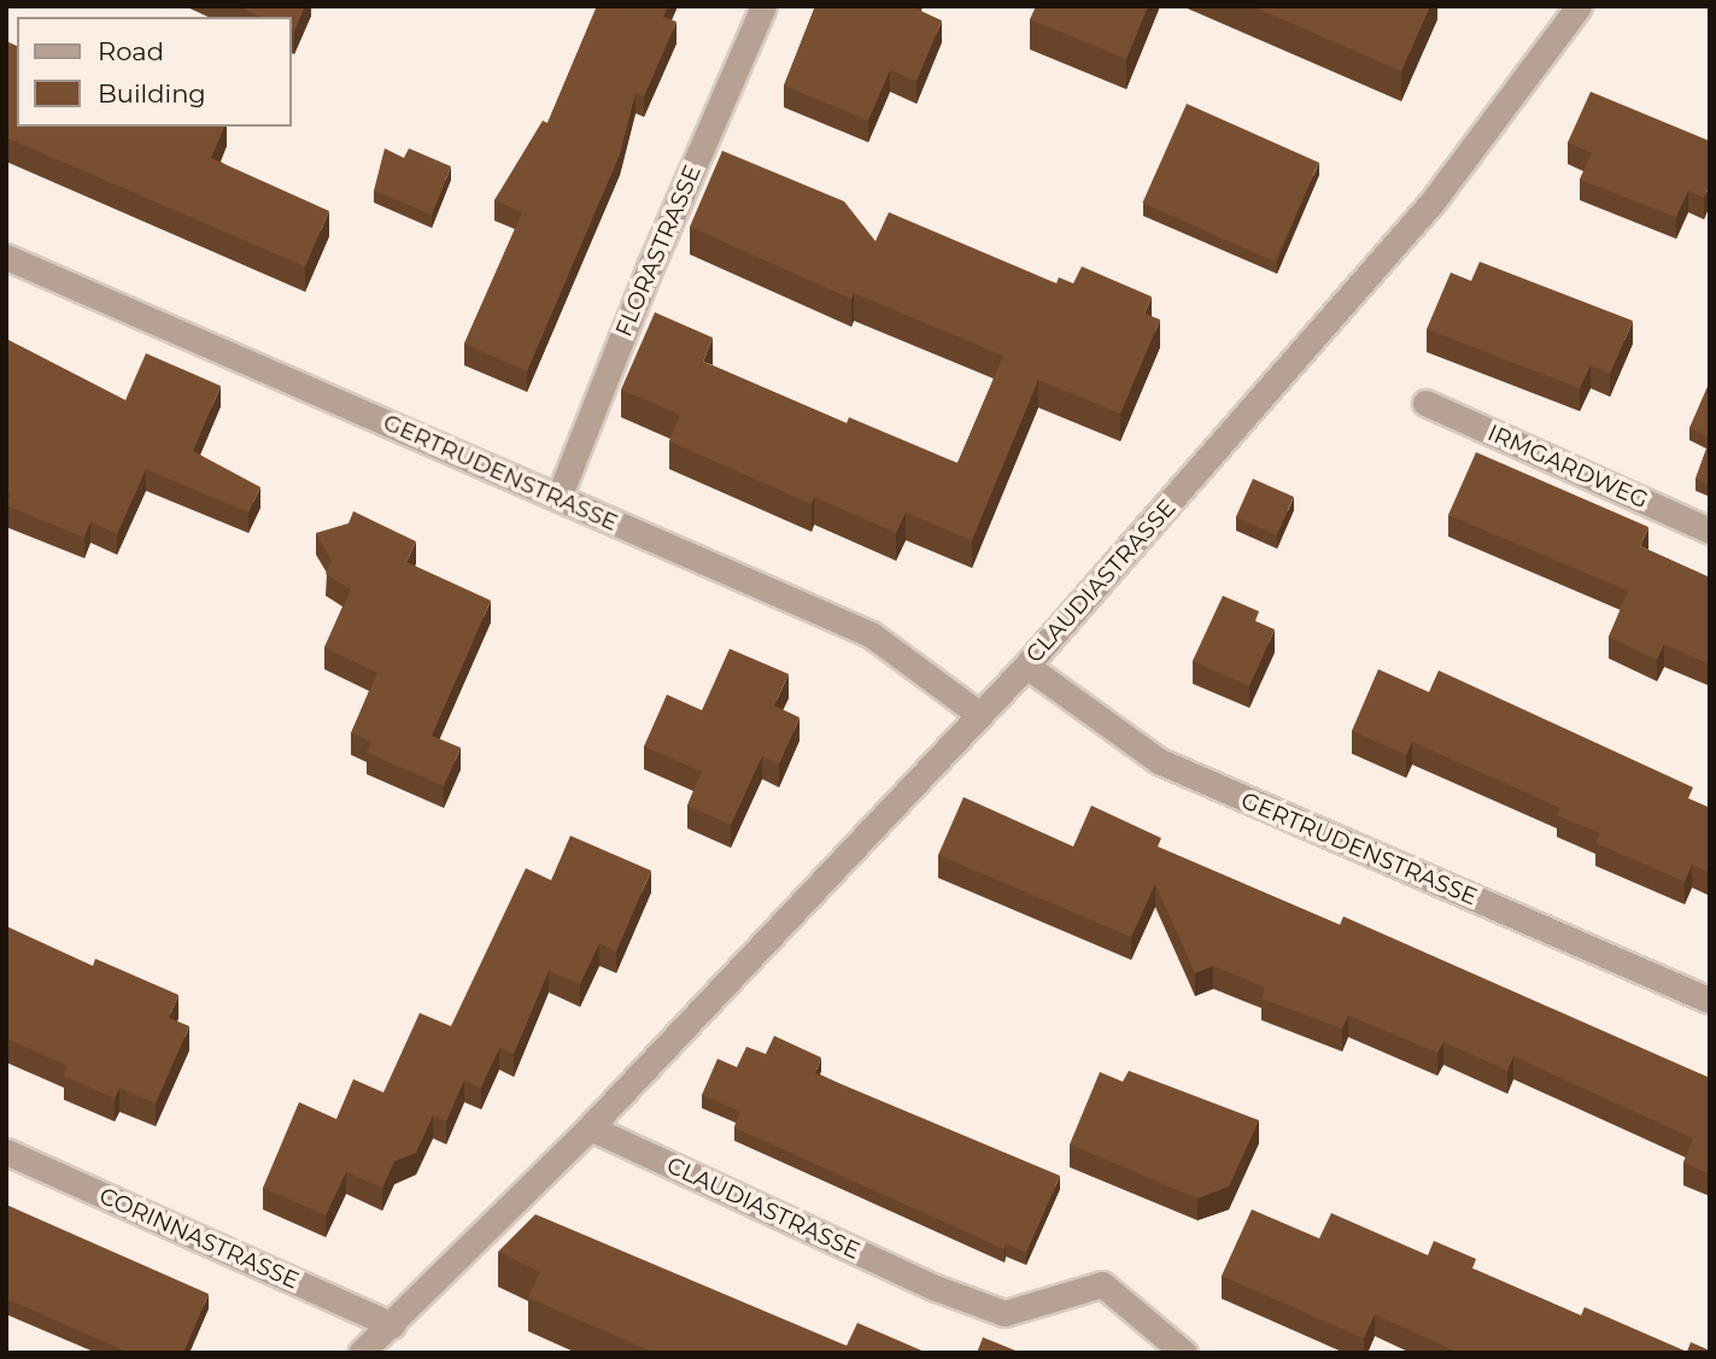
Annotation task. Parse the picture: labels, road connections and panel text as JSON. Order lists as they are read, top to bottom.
{
  "streets": {
    "street": [
      "FLORASTRASSE",
      "IRMGARDWEG",
      "GERTRUDENSTRASSE",
      "CLAUDIASTRASSE",
      "CORINNASTRASSE"
    ]
  },
  "crossings": [
    ["FLORASTRASSE", "GERTRUDENSTRASSE"],
    ["GERTRUDENSTRASSE", "CLAUDIASTRASSE"],
    ["CLAUDIASTRASSE", "CORINNASTRASSE"]
  ],
  "legend": ["Road", "Building"]
}
